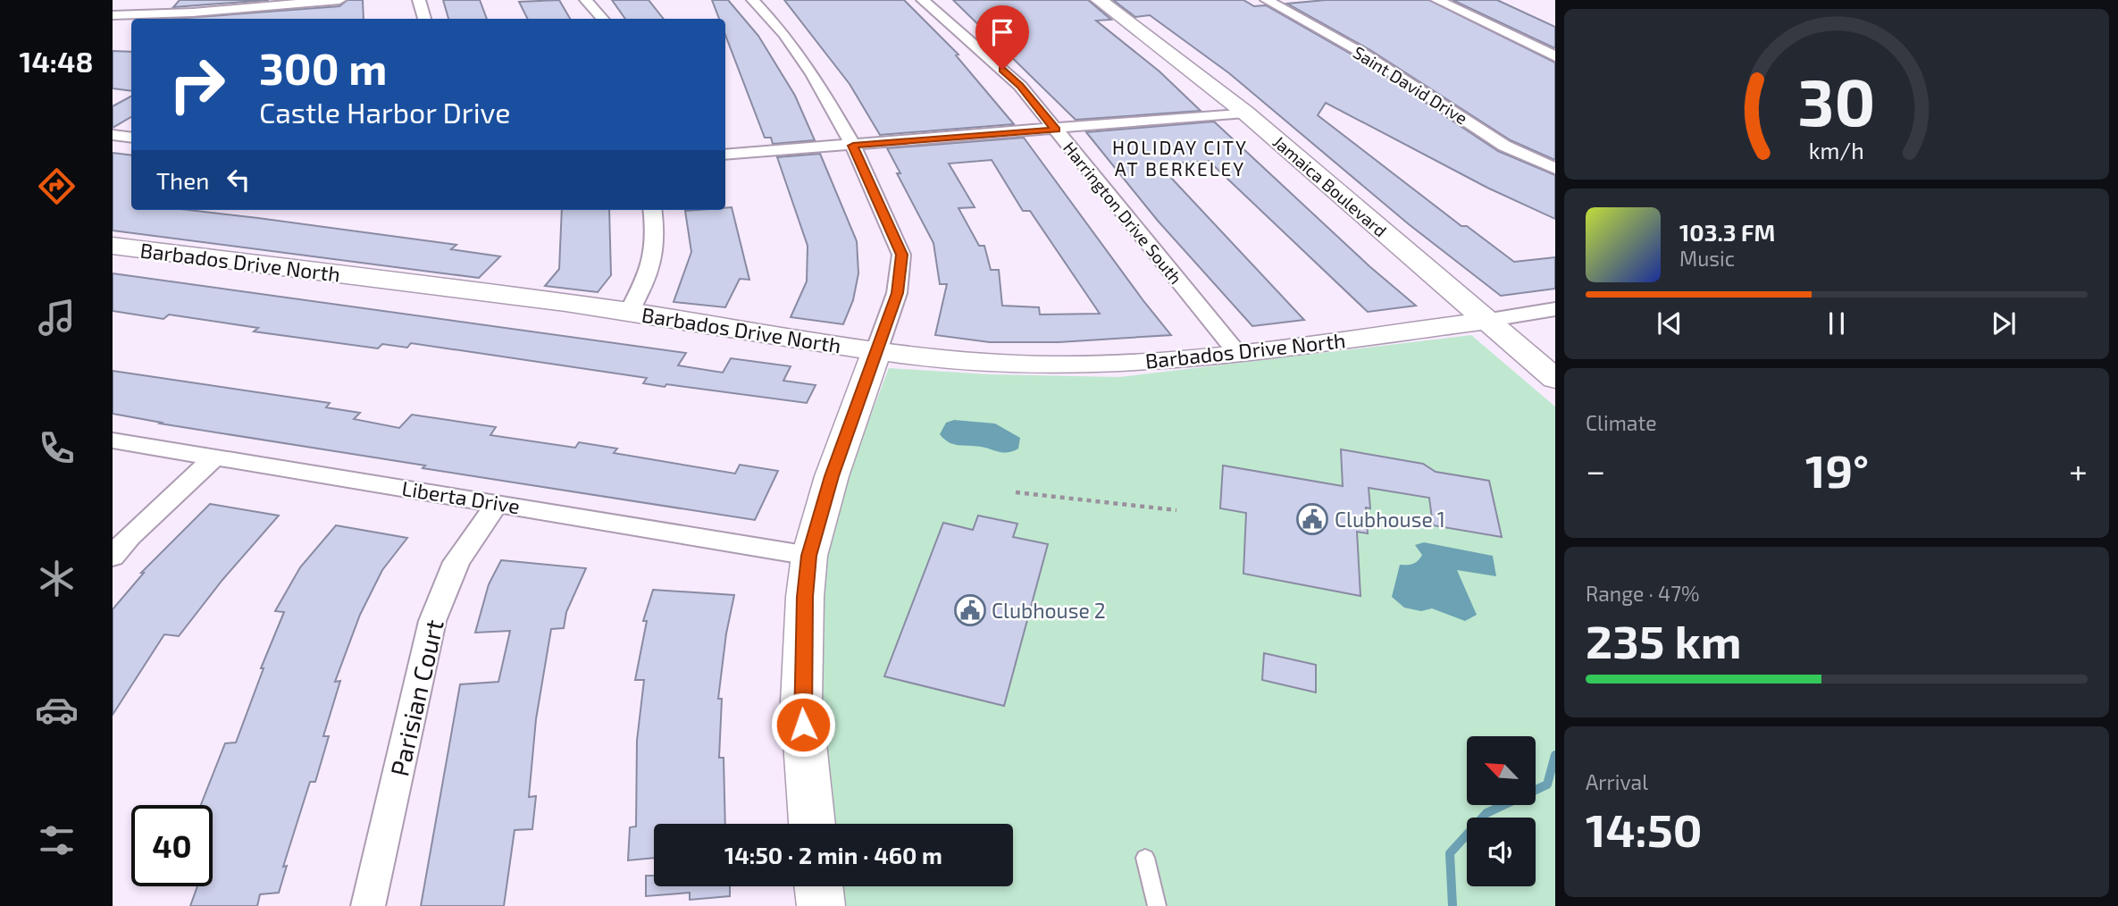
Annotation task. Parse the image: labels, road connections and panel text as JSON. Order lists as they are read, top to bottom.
{
  "streets": {
    "street": [
      "Saint David Drive",
      "Jamaica Boulevard",
      "Harrington Drive South",
      "Barbados Drive North",
      "Liberta Drive",
      "Parisian Court"
    ]
  },
  "crossings": [
    ["Jamaica Boulevard", "Barbados Drive North"],
    ["Harrington Drive South", "Barbados Drive North"],
    ["Liberta Drive", "Parisian Court"]
  ],
  "districts": ["HOLIDAY CITY AT BERKELEY"],
  "places": {
    "public building": ["Clubhouse 1", "Clubhouse 2"]
  },
  "north": "top left",
  "page": {
    "tabs": "14:48",
    "turn": ["300 m", "Castle Harbor Drive"],
    "then": "Then",
    "song": ["103.3 FM", "Music"],
    "tile": [
      "Climate",
      ["Range · 47%", "235 km"],
      ["Arrival", "14:50"]
    ],
    "heat": ["−", "19°", "+"],
    "limit": "40",
    "trip": "14:50 · 2 min · 460 m",
    "gauge": ["30", "km/h"]
  }
}
